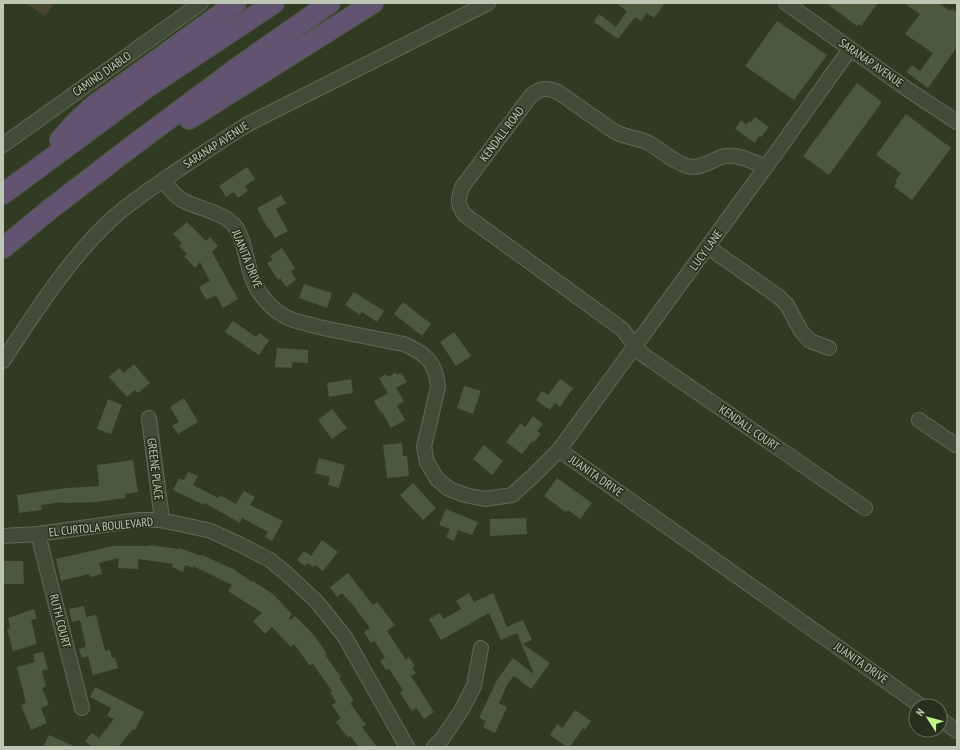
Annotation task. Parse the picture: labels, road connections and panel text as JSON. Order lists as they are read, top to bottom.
{
  "streets": {
    "street": [
      "SARANAP AVENUE",
      "CAMINO DIABLO",
      "KENDALL ROAD",
      "LUCY LANE",
      "JUANITA DRIVE",
      "KENDALL COURT",
      "GREENE PLACE",
      "EL CURTOLA BOULEVARD",
      "RUTH COURT"
    ]
  },
  "crossings": [
    ["SARANAP AVENUE", "LUCY LANE"],
    ["SARANAP AVENUE", "JUANITA DRIVE"],
    ["KENDALL ROAD", "LUCY LANE"],
    ["KENDALL ROAD", "KENDALL COURT"],
    ["LUCY LANE", "JUANITA DRIVE"],
    ["LUCY LANE", "KENDALL COURT"],
    ["GREENE PLACE", "EL CURTOLA BOULEVARD"],
    ["EL CURTOLA BOULEVARD", "RUTH COURT"]
  ],
  "north": "top left"
}
